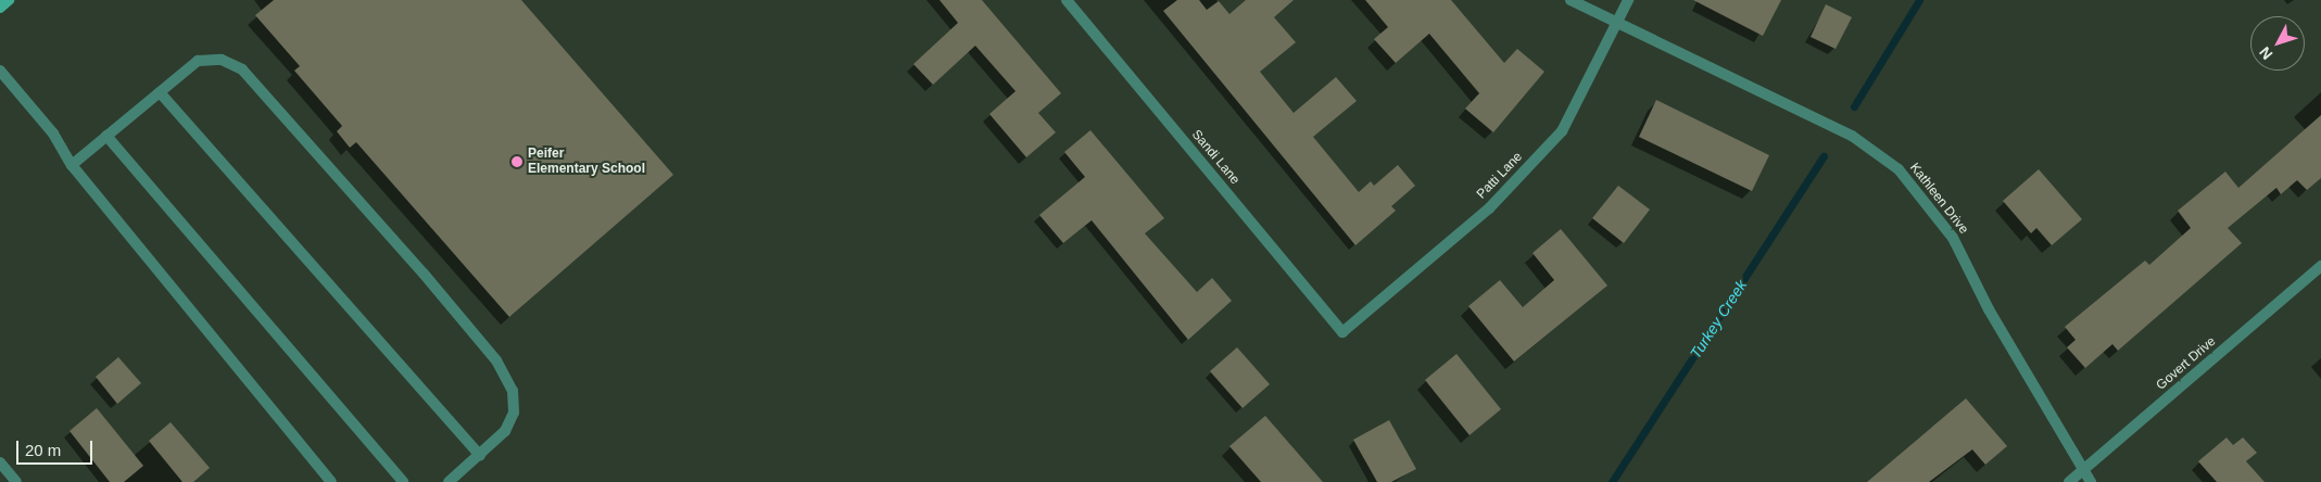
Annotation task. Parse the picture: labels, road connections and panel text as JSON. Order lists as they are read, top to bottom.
{
  "streets": {
    "street": [
      "Sandi Lane",
      "Patti Lane",
      "Kathleen Drive",
      "Govert Drive"
    ]
  },
  "crossings": [
    ["Sandi Lane", "Patti Lane"],
    ["Patti Lane", "Kathleen Drive"],
    ["Kathleen Drive", "Govert Drive"]
  ],
  "water": ["Turkey Creek"],
  "places": ["Peifer Elementary School"],
  "scale_bar": "20 m",
  "north": "bottom left"
}
